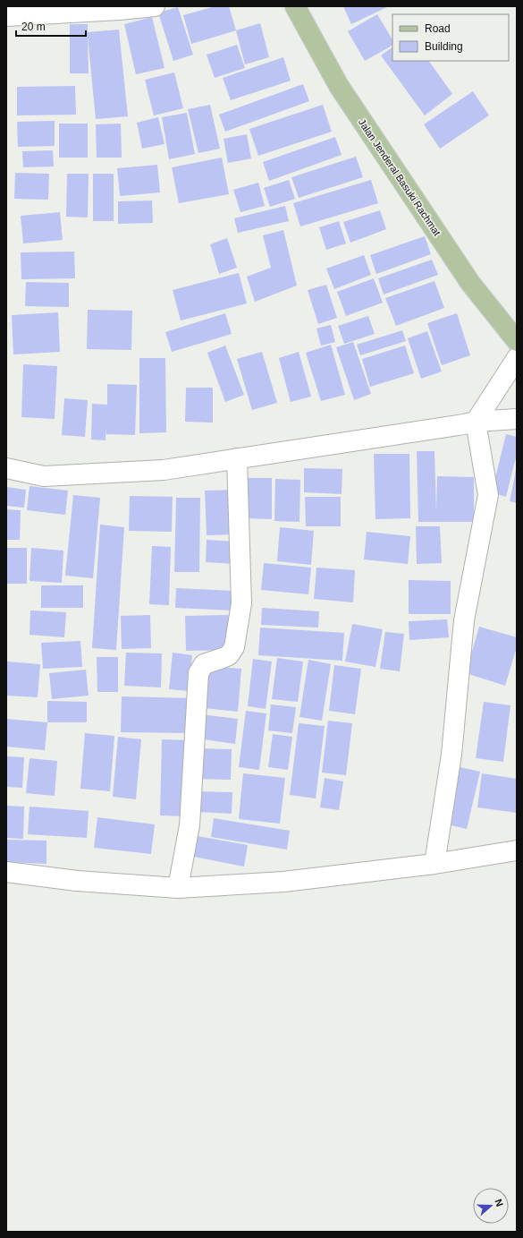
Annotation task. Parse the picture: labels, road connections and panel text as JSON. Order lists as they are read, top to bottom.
{
  "streets": {
    "main road": ["Jalan Jenderal Basuki Rachmat"]
  },
  "legend": ["Road", "Building"],
  "scale_bar": "20 m",
  "north": "right"
}
